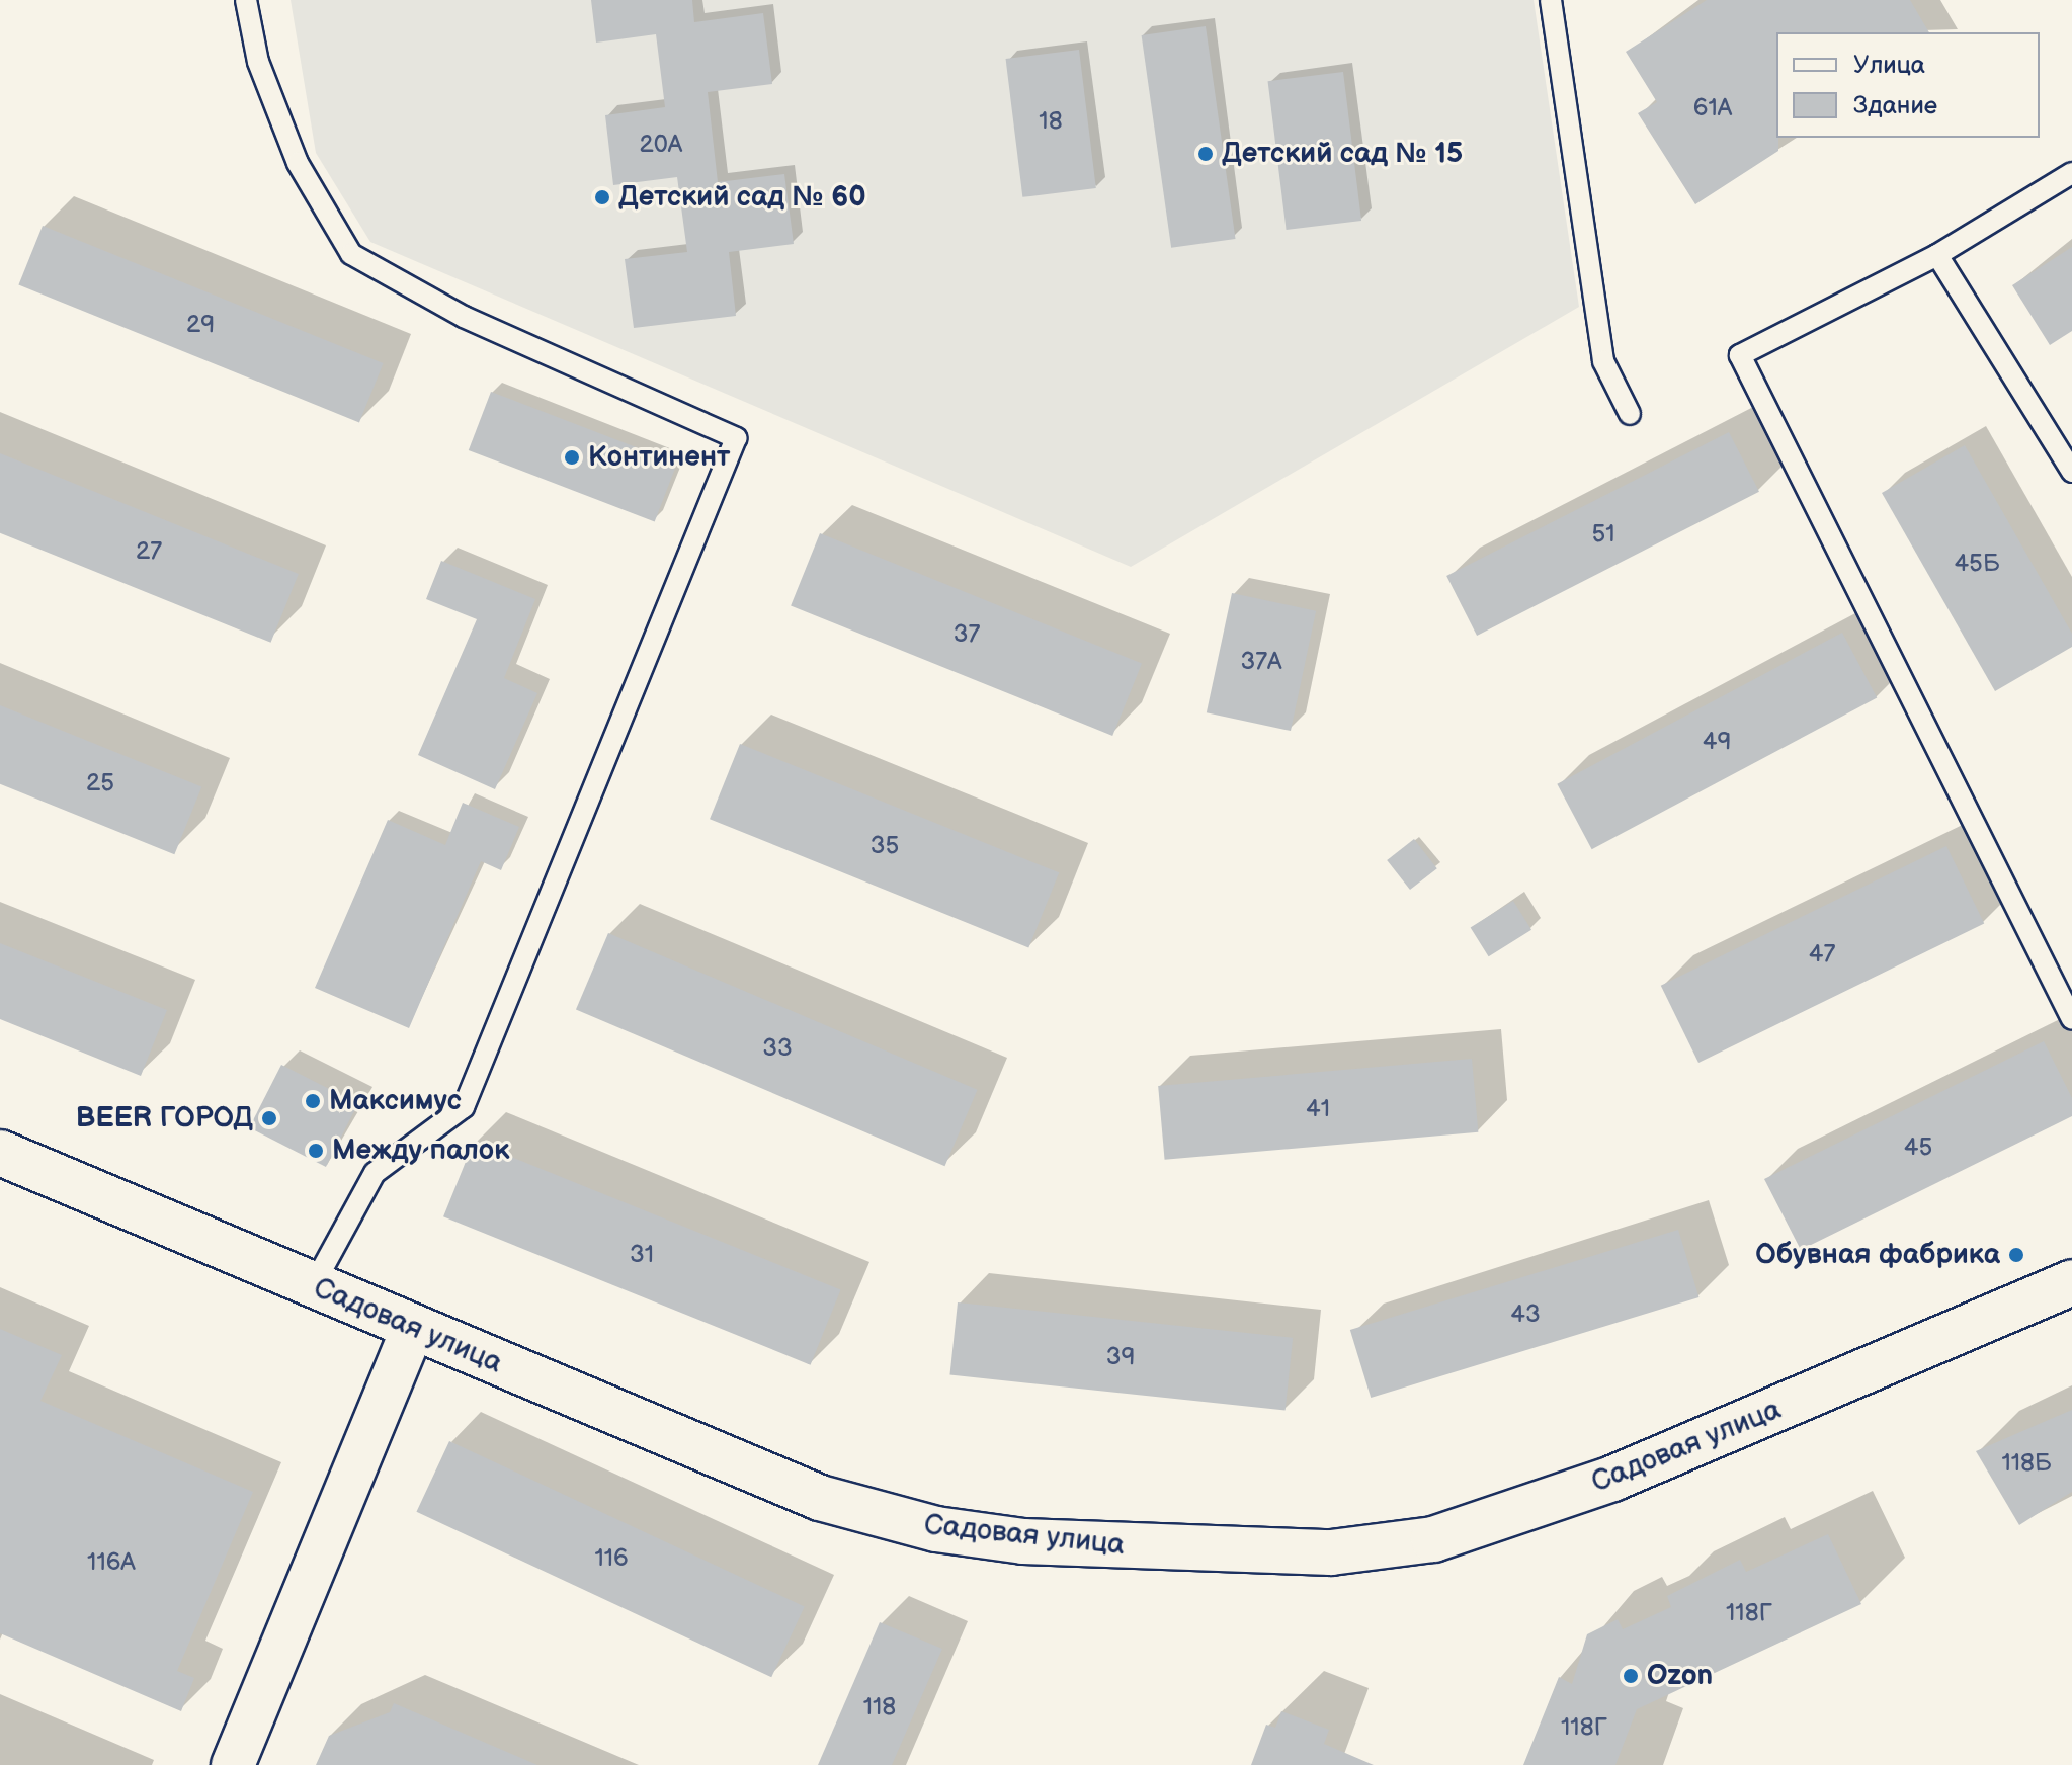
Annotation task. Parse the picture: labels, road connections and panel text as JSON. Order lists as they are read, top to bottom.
{
  "streets": {
    "main road": ["Садовая улица"]
  },
  "places": [
    "Детский сад № 15",
    "Детский сад № 60",
    "Континент",
    "Максимус",
    "BEER ГОРОД",
    "Между палок",
    "Обувная фабрика",
    "Ozon"
  ],
  "house_numbers": [
    "61А",
    "18",
    "20А",
    "29",
    "51",
    "27",
    "45Б",
    "37",
    "37А",
    "49",
    "25",
    "35",
    "47",
    "33",
    "41",
    "45",
    "31",
    "43",
    "39",
    "118Б",
    "116",
    "116А",
    "118Г",
    "118",
    "118Г"
  ],
  "legend": ["Улица", "Здание"]
}
